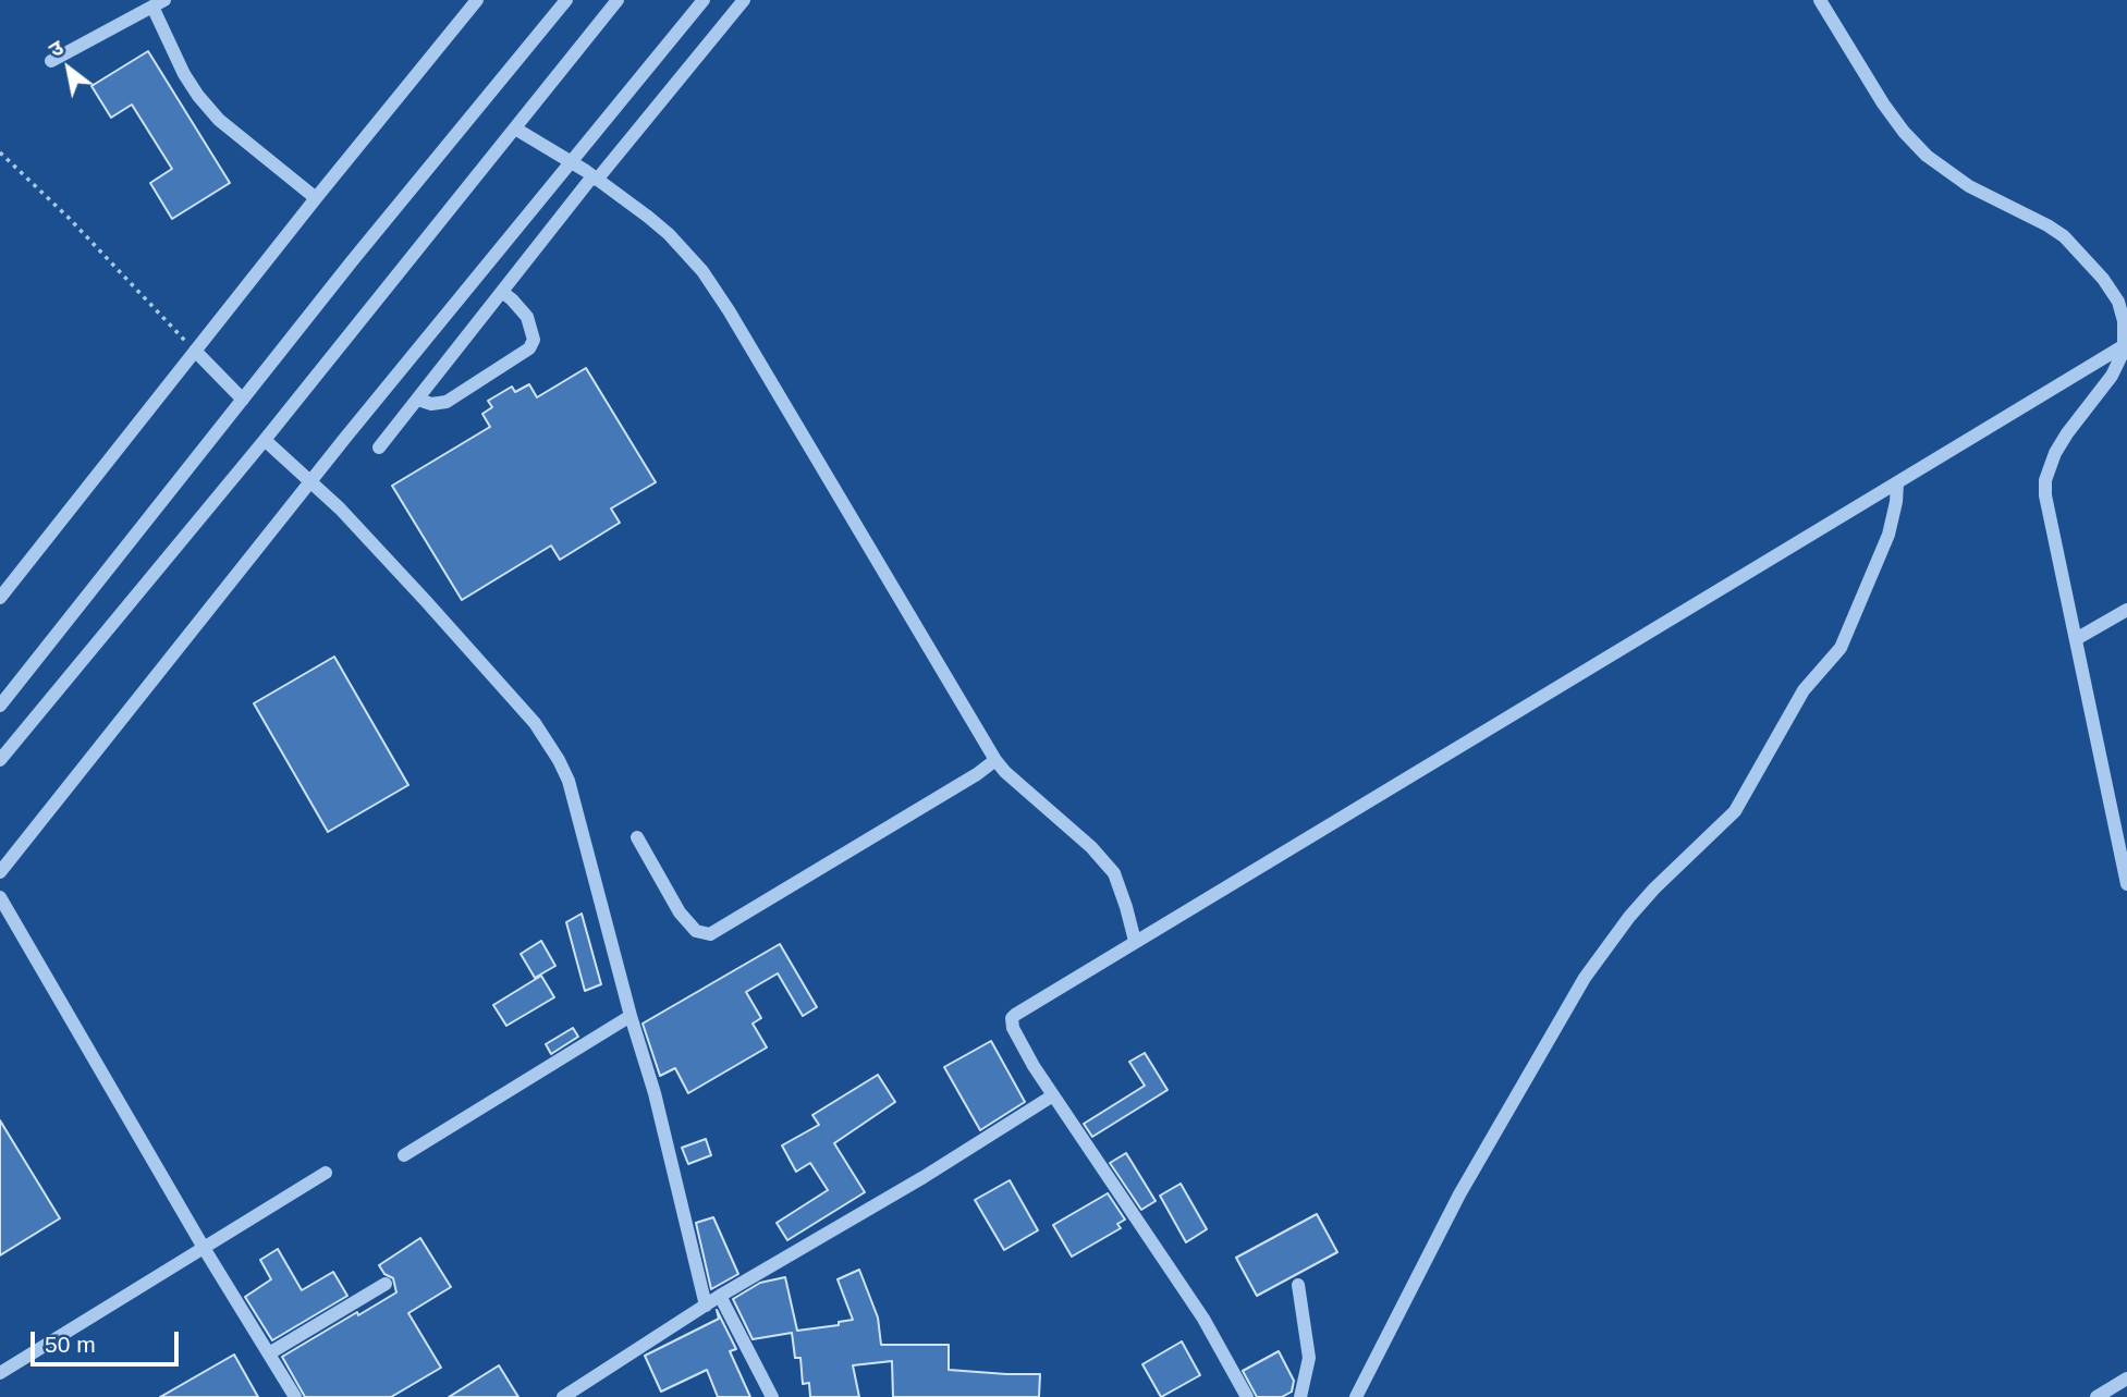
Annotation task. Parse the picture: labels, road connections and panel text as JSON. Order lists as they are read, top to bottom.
{
  "scale_bar": "50 m",
  "north": "top left"
}
